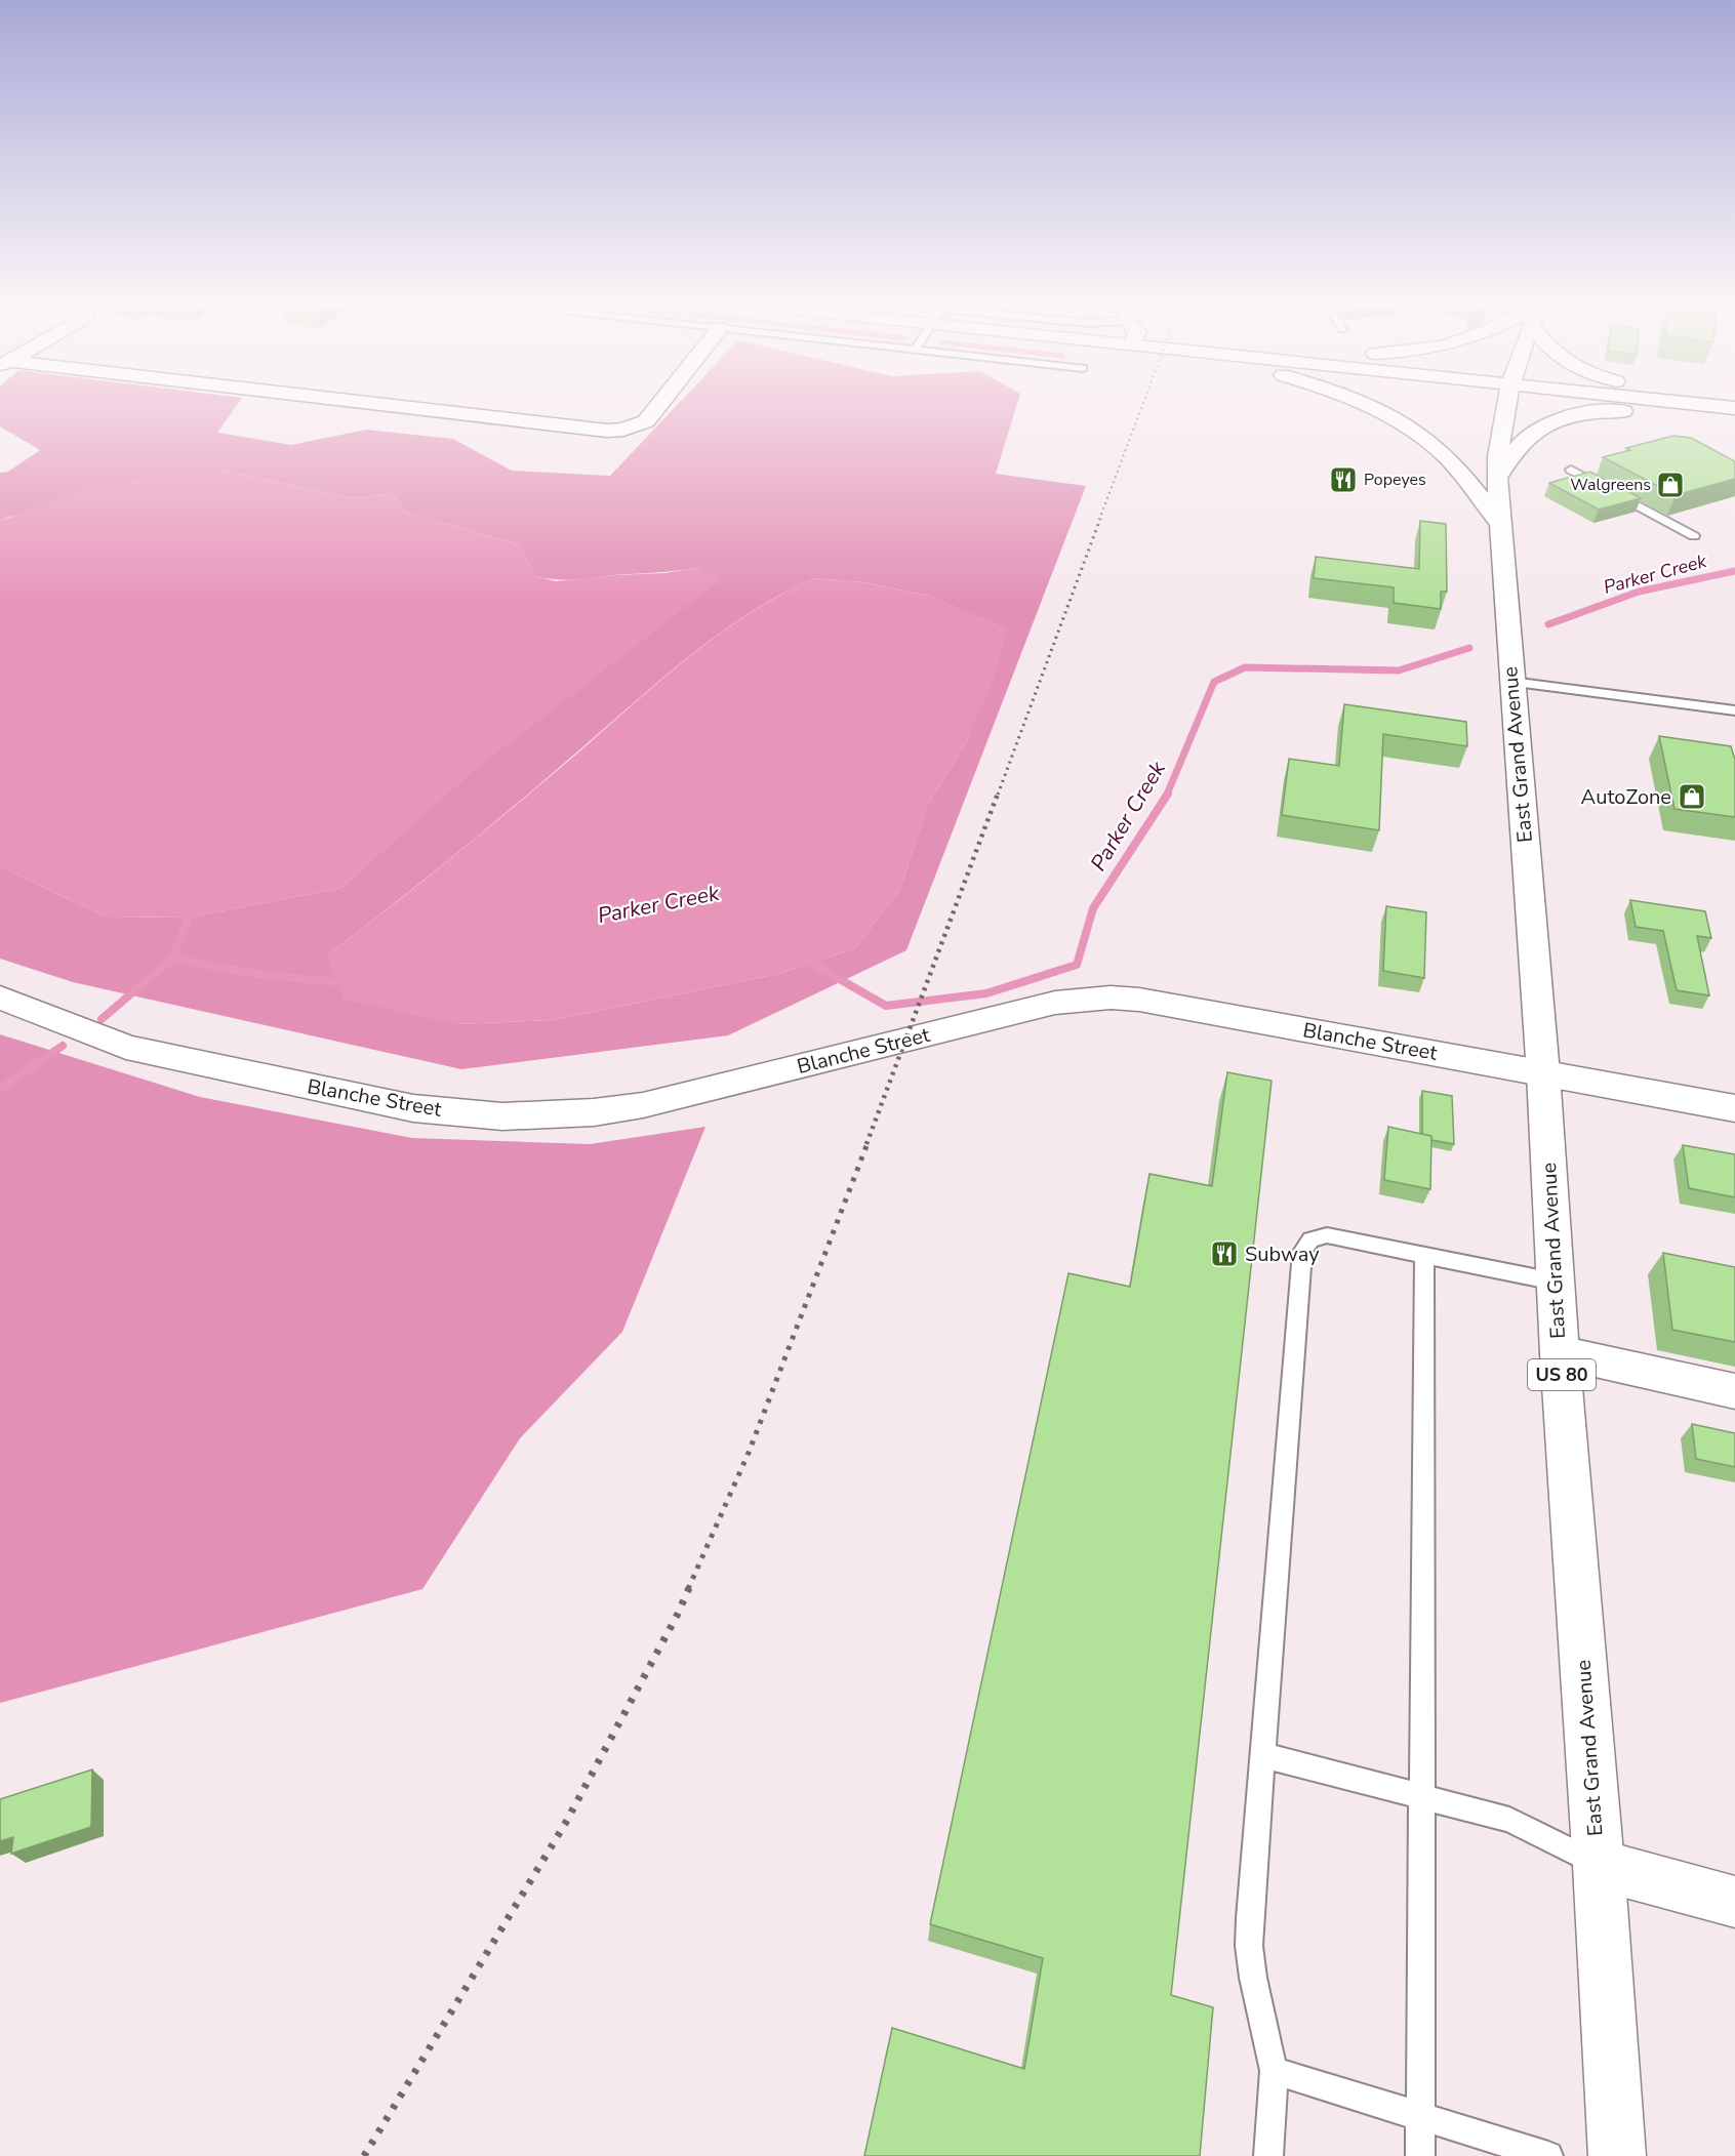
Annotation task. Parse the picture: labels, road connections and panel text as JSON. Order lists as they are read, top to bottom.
{
  "streets": {
    "main road": ["East Grand Avenue", "Blanche Street", "US 80"]
  },
  "crossings": [
    ["East Grand Avenue", "Blanche Street"]
  ],
  "water": ["Parker Creek"],
  "places": {
    "restaurant": ["Popeyes", "Subway"],
    "shop": ["Walgreens", "AutoZone"]
  }
}
